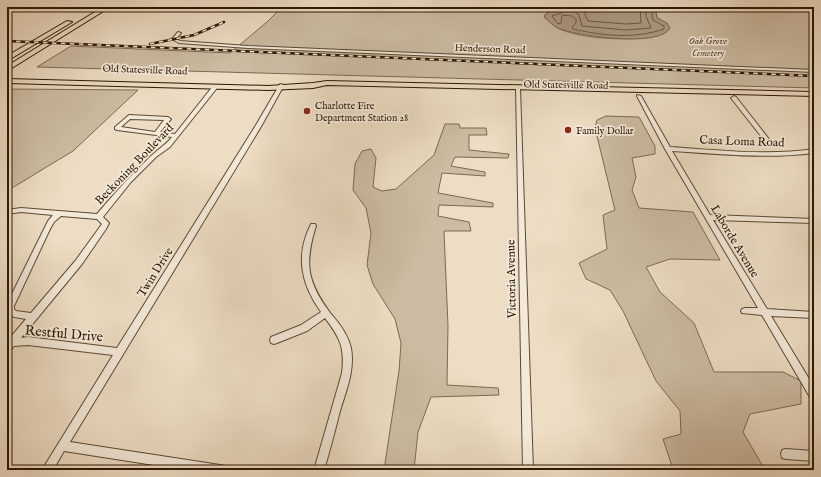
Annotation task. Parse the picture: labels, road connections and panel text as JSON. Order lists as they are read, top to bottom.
{
  "streets": {
    "main road": ["Old Statesville Road"],
    "street": [
      "Henderson Road",
      "Casa Loma Road",
      "Beckoning Boulevard",
      "Laborde Avenue",
      "Twin Drive",
      "Victoria Avenue",
      "Restful Drive"
    ]
  },
  "crossings": [
    ["Old Statesville Road", "Beckoning Boulevard"],
    ["Old Statesville Road", "Laborde Avenue"],
    ["Old Statesville Road", "Twin Drive"],
    ["Old Statesville Road", "Victoria Avenue"],
    ["Casa Loma Road", "Laborde Avenue"],
    ["Beckoning Boulevard", "Restful Drive"],
    ["Twin Drive", "Restful Drive"]
  ],
  "parks": ["Oak Grove Cemetery"],
  "places": ["Charlotte Fire Department Station 28", "Family Dollar"]
}
